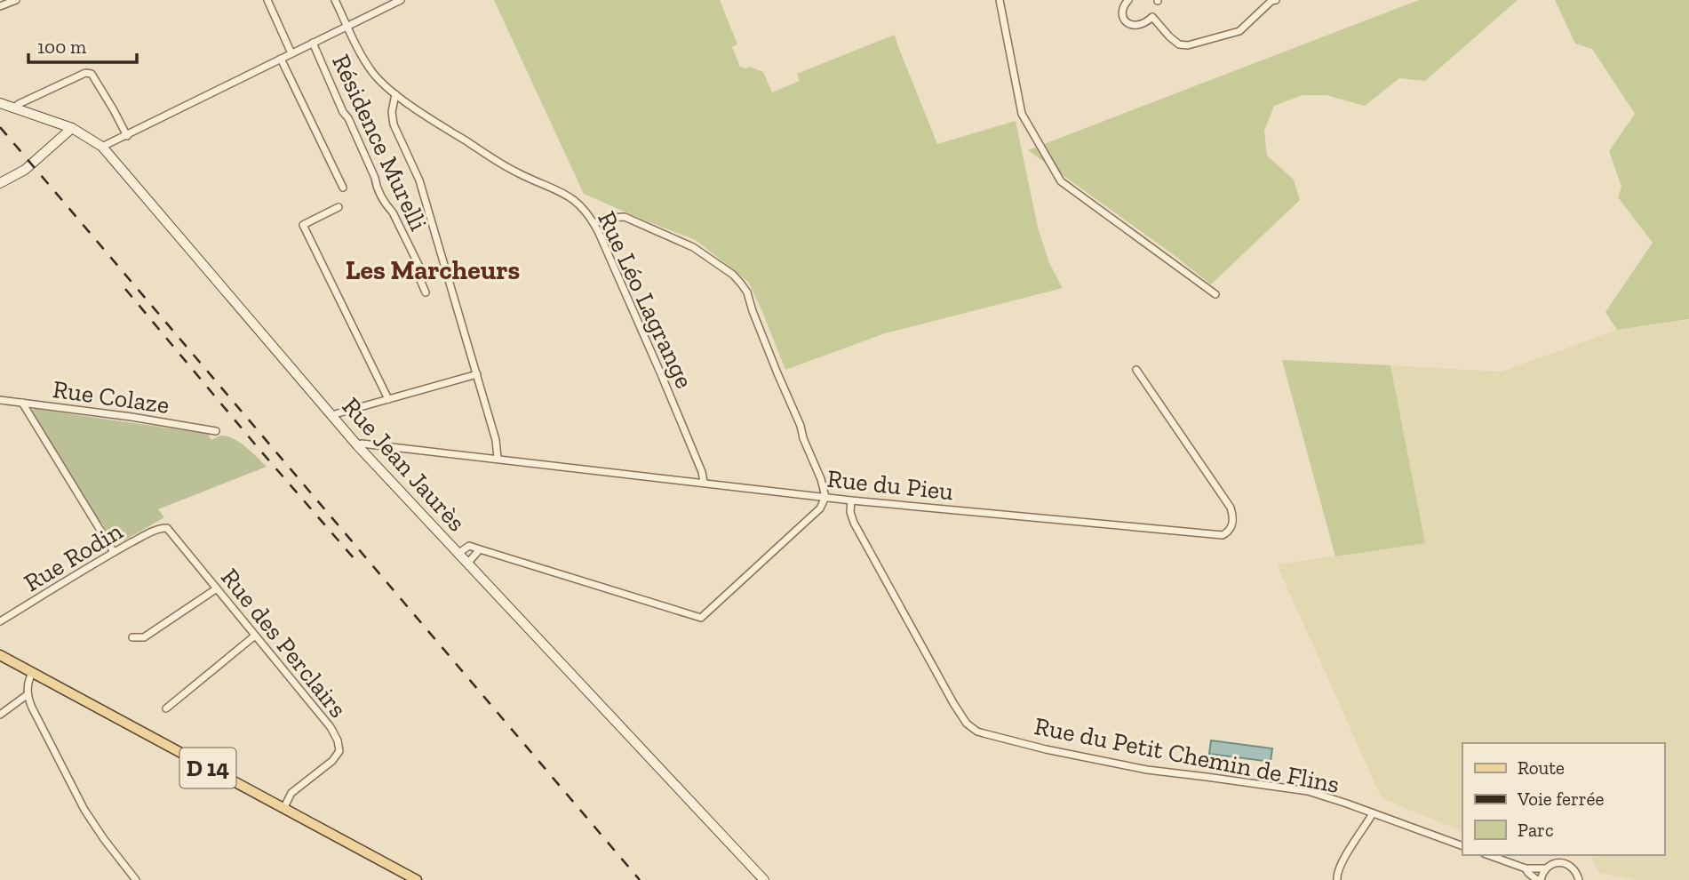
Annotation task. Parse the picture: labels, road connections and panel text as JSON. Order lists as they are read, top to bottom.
{
  "streets": {
    "main road": ["Rue Jean Jaurès", "D 14"],
    "street": [
      "Résidence Murelli",
      "Rue Léo Lagrange",
      "Rue Colaze",
      "Rue du Pieu",
      "Rue Rodin",
      "Rue des Perclairs",
      "Rue du Petit Chemin de Flins"
    ]
  },
  "crossings": [
    ["Rue Léo Lagrange", "Rue du Pieu"],
    ["Rue Jean Jaurès", "Rue du Pieu"],
    ["Rue du Pieu", "Rue du Petit Chemin de Flins"],
    ["Rue Rodin", "Rue des Perclairs"],
    ["Rue des Perclairs", "D 14"]
  ],
  "districts": ["Les Marcheurs"],
  "legend": ["Route", "Voie ferrée", "Parc"],
  "scale_bar": "100 m"
}
